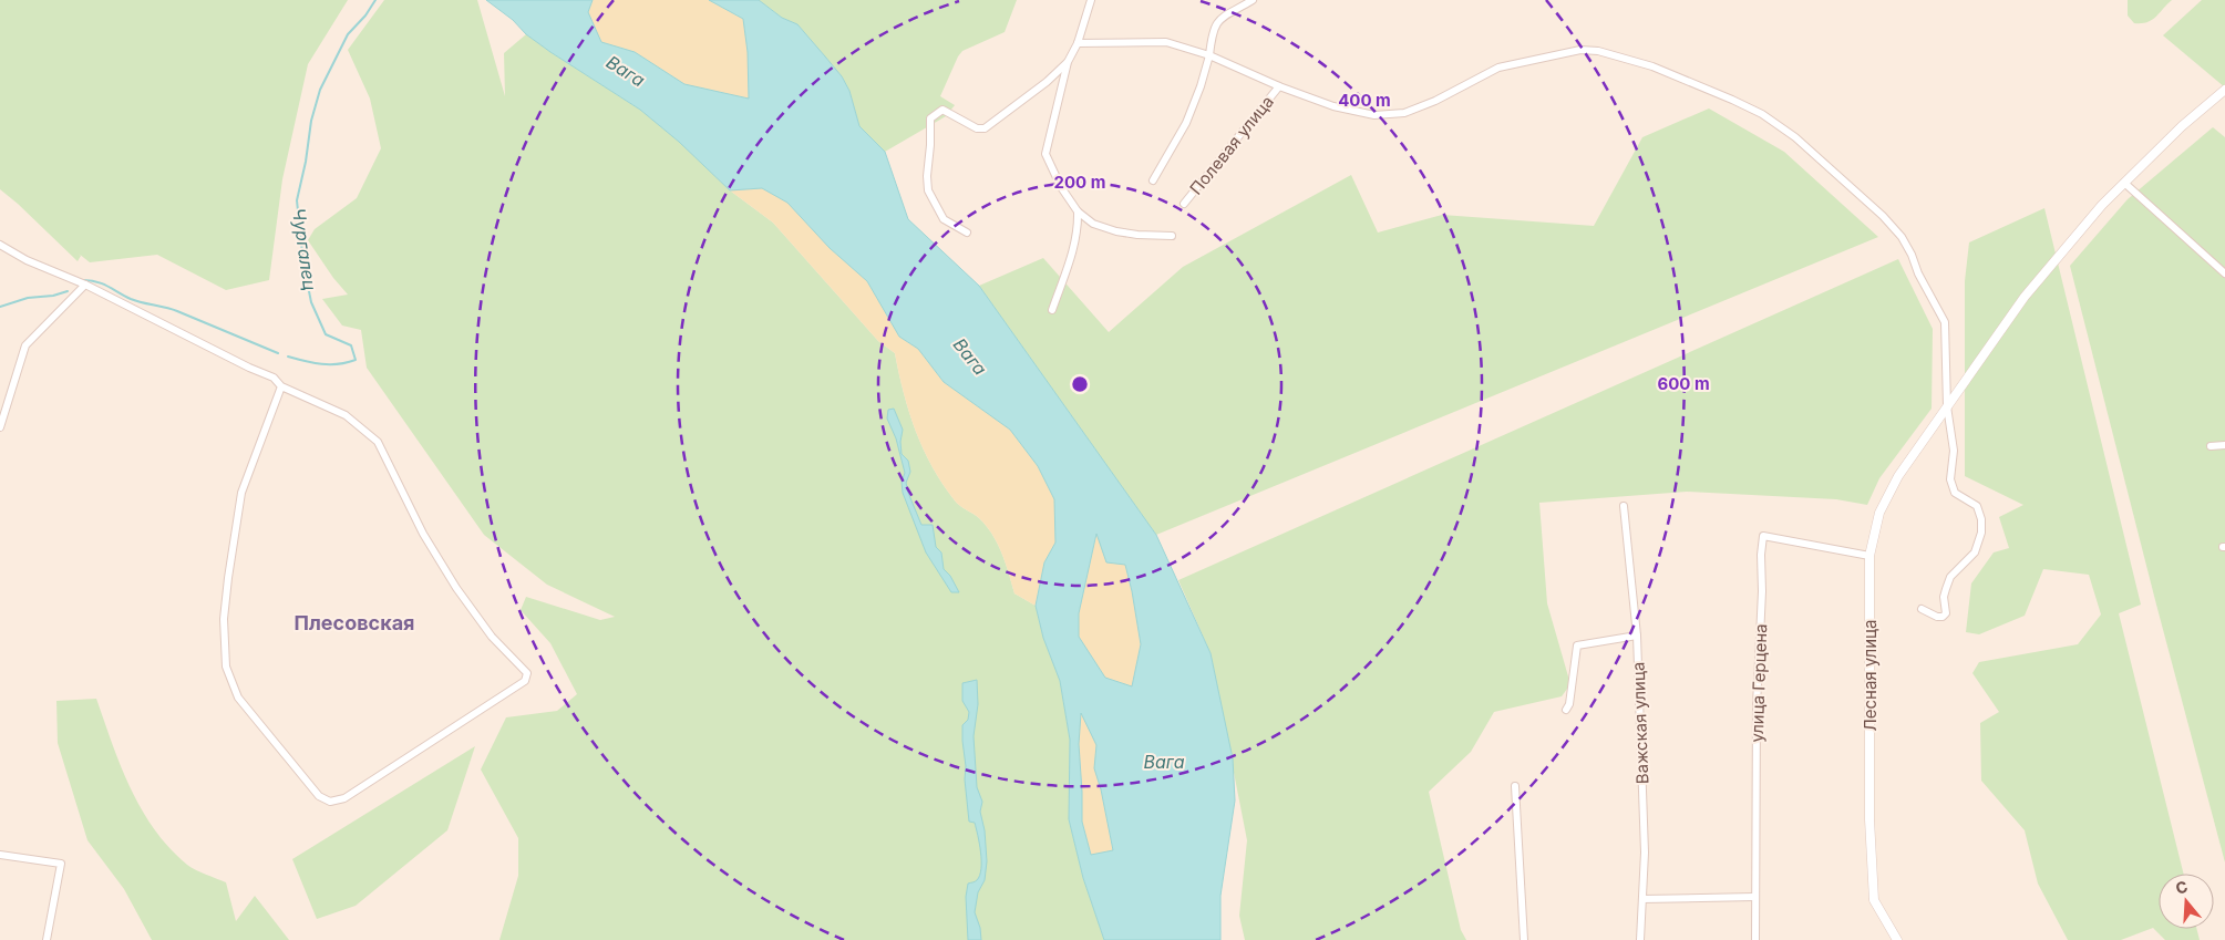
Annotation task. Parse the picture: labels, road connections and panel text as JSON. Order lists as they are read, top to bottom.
{
  "streets": {
    "street": [
      "Полевая улица",
      "Лесная улица",
      "улица Герцена",
      "Важская улица"
    ]
  },
  "crossings": [
    ["Лесная улица", "улица Герцена"]
  ],
  "districts": ["Плесовская"],
  "water": ["Вага", "Чургалец"],
  "north": "top",
  "rings": ["400 m", "200 m", "600 m"]
}
